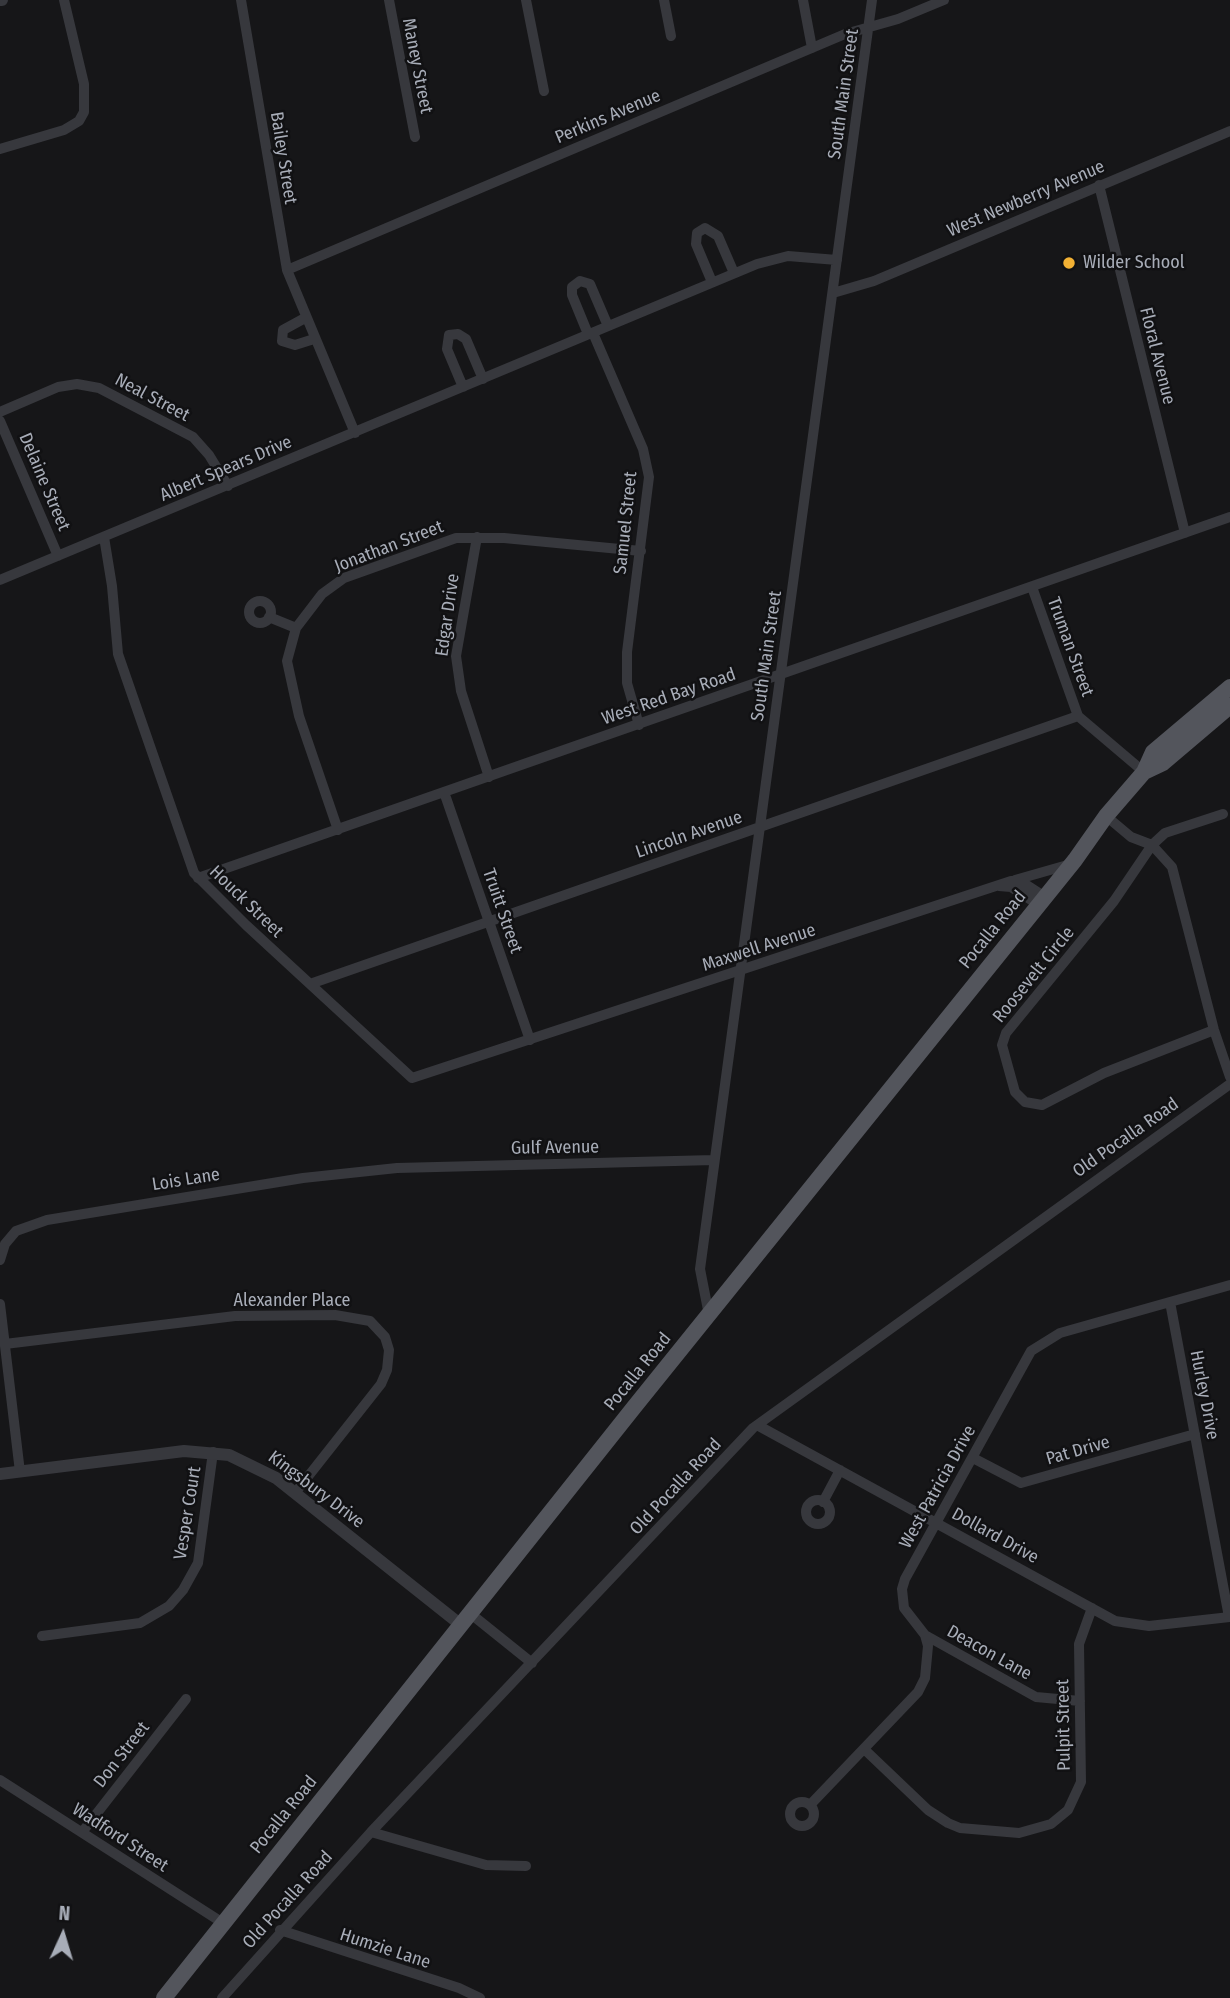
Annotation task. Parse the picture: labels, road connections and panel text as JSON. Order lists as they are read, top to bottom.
{
  "streets": {
    "main road": ["Pocalla Road"],
    "street": [
      "Maney Street",
      "South Main Street",
      "Perkins Avenue",
      "Bailey Street",
      "West Newberry Avenue",
      "Floral Avenue",
      "Neal Street",
      "Albert Spears Drive",
      "Delaine Street",
      "Samuel Street",
      "Jonathan Street",
      "Edgar Drive",
      "Truman Street",
      "West Red Bay Road",
      "Lincoln Avenue",
      "Houck Street",
      "Truitt Street",
      "Maxwell Avenue",
      "Roosevelt Circle",
      "Old Pocalla Road",
      "Gulf Avenue",
      "Lois Lane",
      "Alexander Place",
      "Hurley Drive",
      "Pat Drive",
      "West Patricia Drive",
      "Kingsbury Drive",
      "Vesper Court",
      "Dollard Drive",
      "Deacon Lane",
      "Pulpit Street",
      "Don Street",
      "Wadford Street",
      "Humzie Lane"
    ]
  },
  "crossings": [
    ["South Main Street", "Perkins Avenue"],
    ["South Main Street", "West Newberry Avenue"],
    ["South Main Street", "Albert Spears Drive"],
    ["South Main Street", "West Red Bay Road"],
    ["South Main Street", "Lincoln Avenue"],
    ["South Main Street", "Pocalla Road"],
    ["South Main Street", "Maxwell Avenue"],
    ["South Main Street", "Gulf Avenue"],
    ["Perkins Avenue", "Bailey Street"],
    ["Bailey Street", "Albert Spears Drive"],
    ["West Newberry Avenue", "Floral Avenue"],
    ["Floral Avenue", "West Red Bay Road"],
    ["Neal Street", "Albert Spears Drive"],
    ["Albert Spears Drive", "Delaine Street"],
    ["Albert Spears Drive", "Samuel Street"],
    ["Albert Spears Drive", "Houck Street"],
    ["Samuel Street", "Jonathan Street"],
    ["Samuel Street", "West Red Bay Road"],
    ["Jonathan Street", "Edgar Drive"],
    ["Jonathan Street", "West Red Bay Road"],
    ["Edgar Drive", "West Red Bay Road"],
    ["Truman Street", "West Red Bay Road"],
    ["Truman Street", "Lincoln Avenue"],
    ["Truman Street", "Pocalla Road"],
    ["West Red Bay Road", "Houck Street"],
    ["West Red Bay Road", "Truitt Street"],
    ["Lincoln Avenue", "Houck Street"],
    ["Lincoln Avenue", "Truitt Street"],
    ["Houck Street", "Truitt Street"],
    ["Houck Street", "Maxwell Avenue"],
    ["Truitt Street", "Maxwell Avenue"],
    ["Pocalla Road", "Maxwell Avenue"],
    ["Pocalla Road", "Kingsbury Drive"],
    ["Pocalla Road", "Wadford Street"],
    ["Old Pocalla Road", "Dollard Drive"],
    ["Old Pocalla Road", "Humzie Lane"],
    ["Gulf Avenue", "Lois Lane"],
    ["Alexander Place", "Kingsbury Drive"],
    ["Hurley Drive", "Pat Drive"],
    ["Hurley Drive", "West Patricia Drive"],
    ["Hurley Drive", "Dollard Drive"],
    ["Pat Drive", "West Patricia Drive"],
    ["West Patricia Drive", "Dollard Drive"],
    ["West Patricia Drive", "Deacon Lane"],
    ["Kingsbury Drive", "Vesper Court"],
    ["Dollard Drive", "Pulpit Street"],
    ["Deacon Lane", "Pulpit Street"],
    ["Don Street", "Wadford Street"]
  ],
  "places": ["Wilder School"],
  "north": "top"
}
